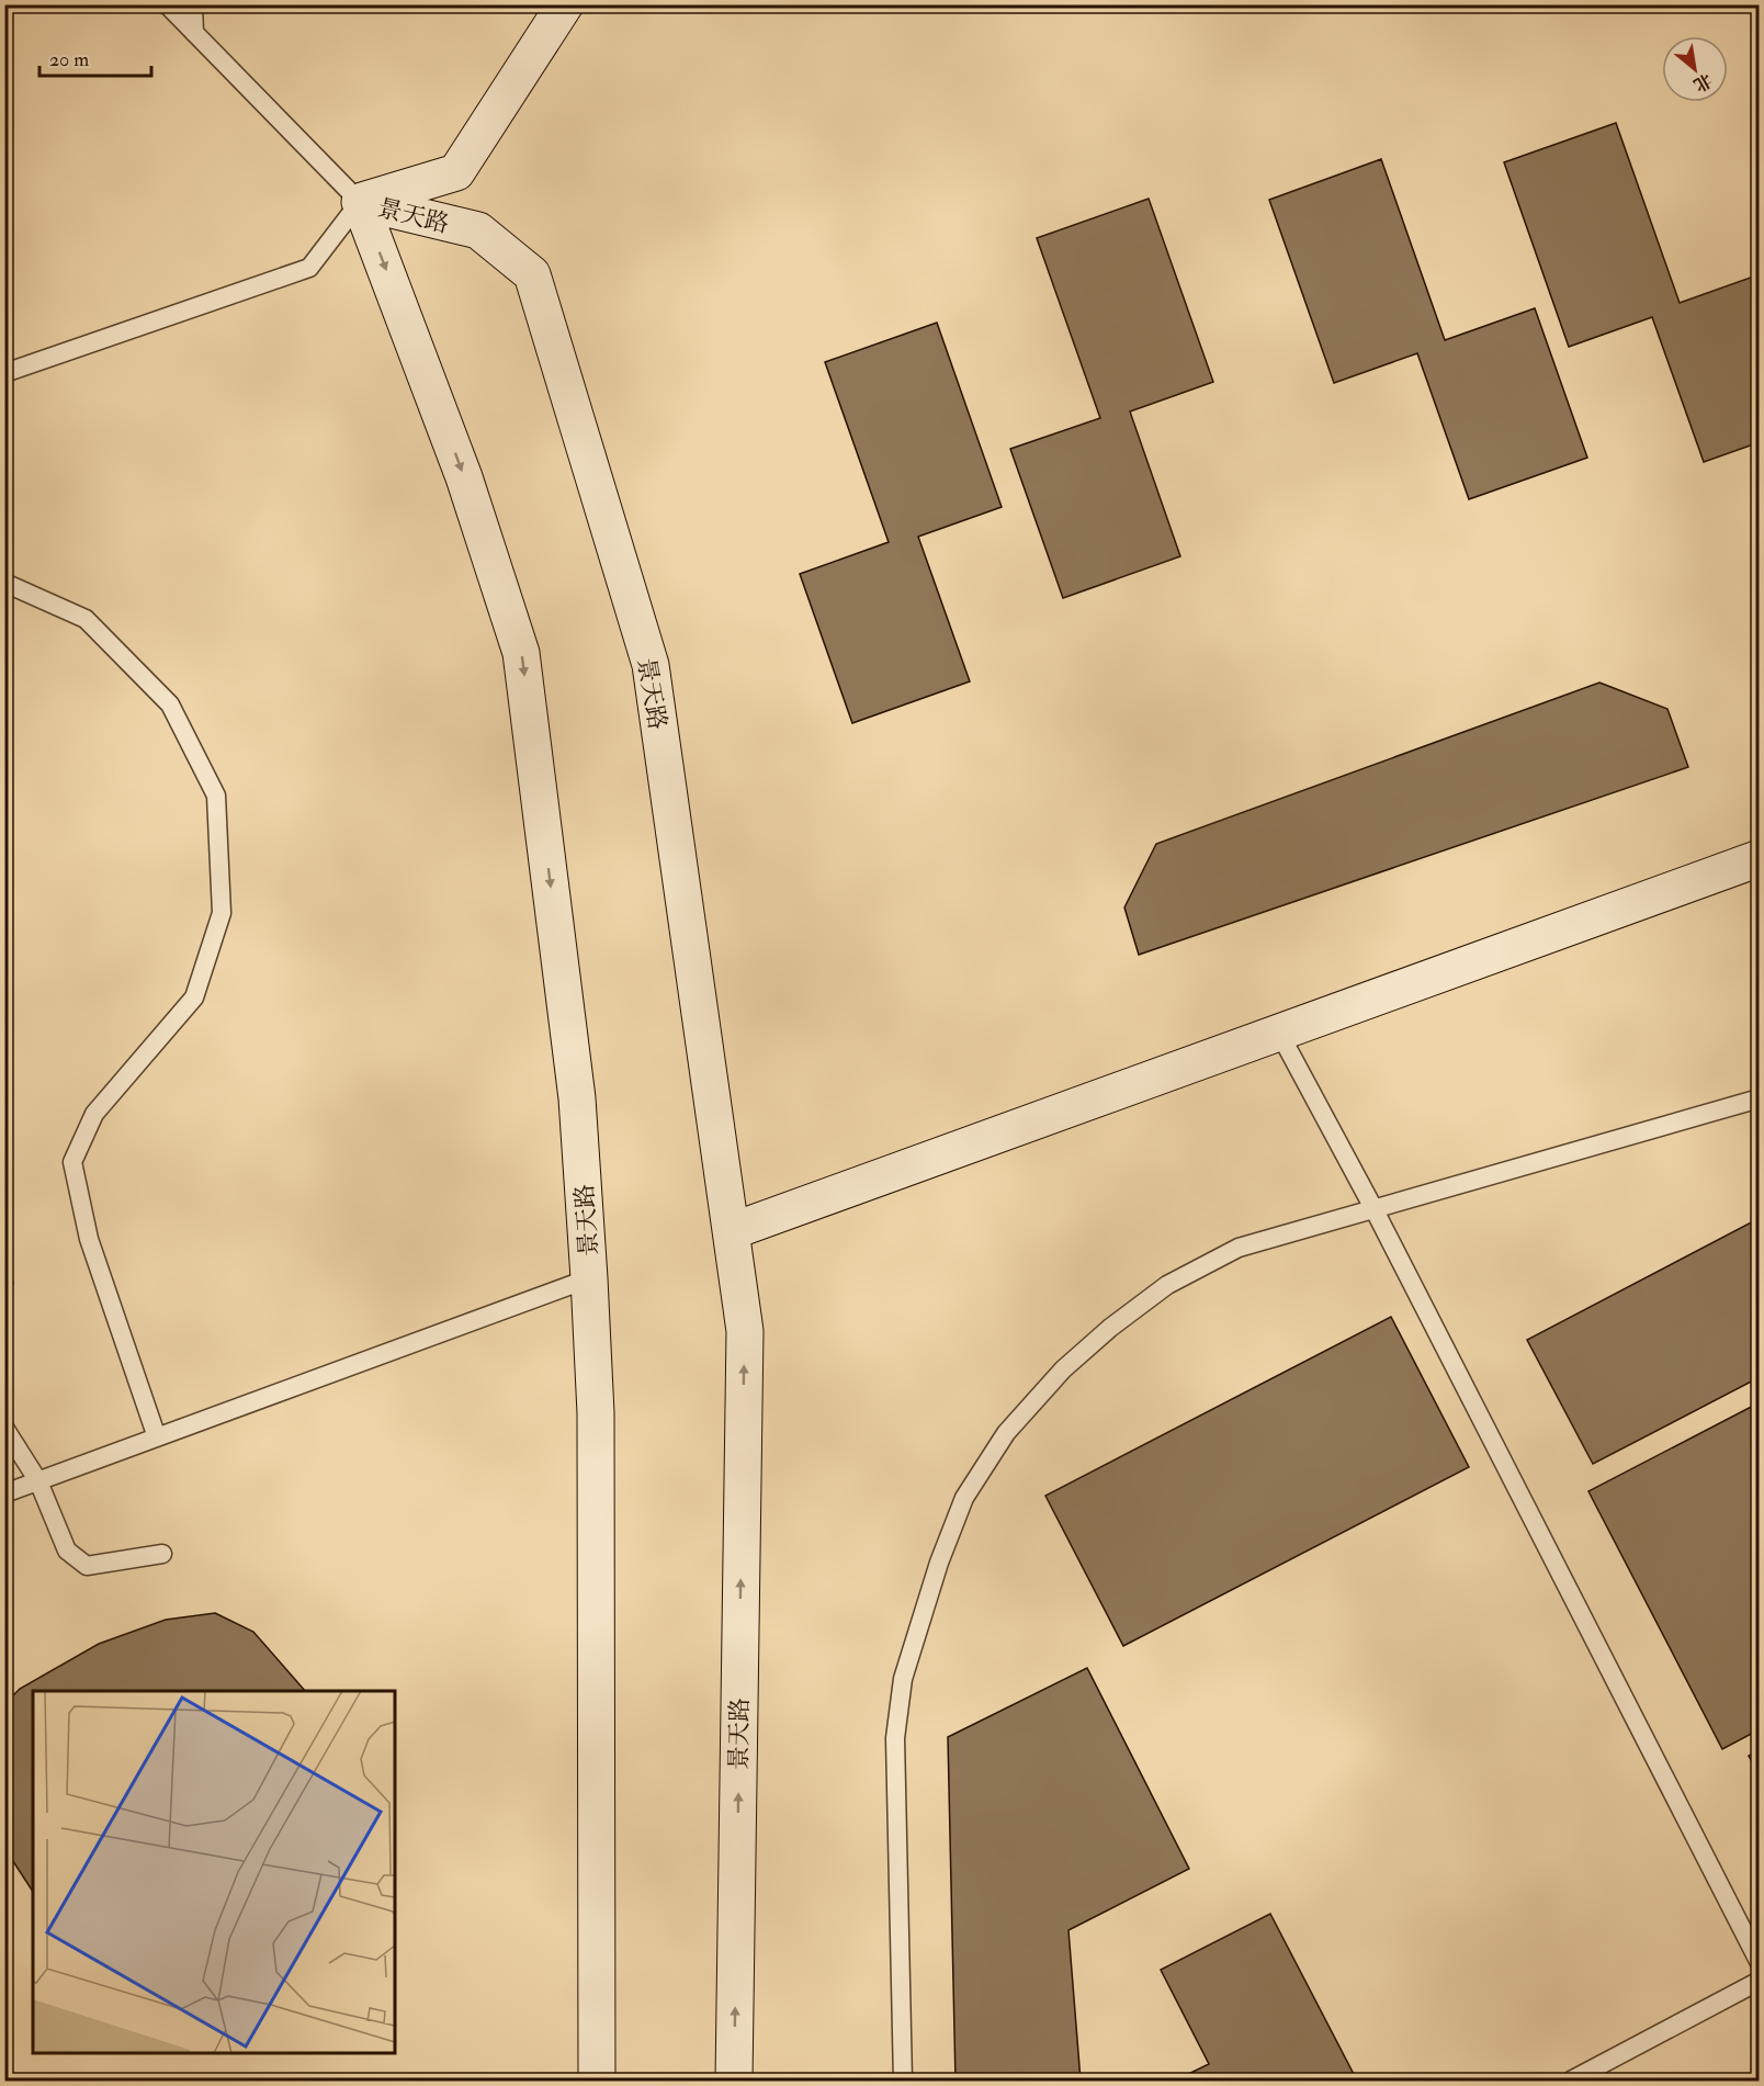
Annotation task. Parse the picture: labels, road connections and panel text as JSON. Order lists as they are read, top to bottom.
{
  "streets": {
    "street": ["景天路"]
  },
  "scale_bar": "20 m",
  "north": "bottom right"
}
